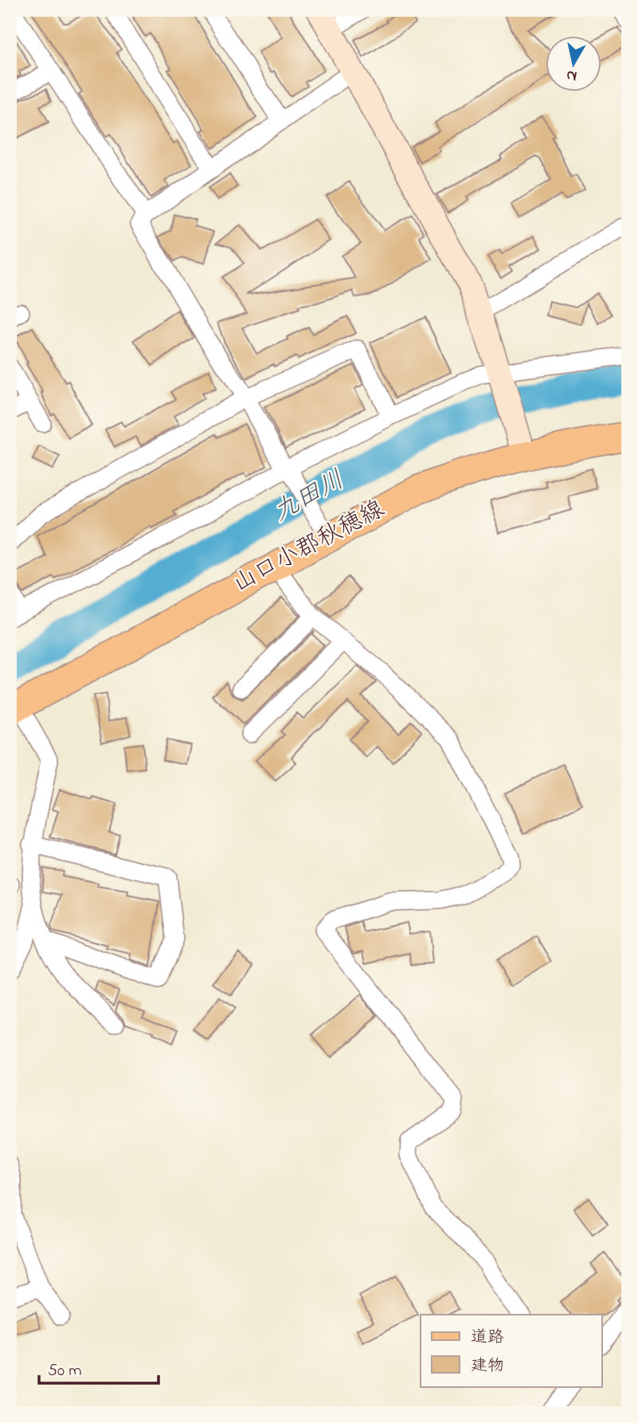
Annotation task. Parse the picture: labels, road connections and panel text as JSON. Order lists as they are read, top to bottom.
{
  "streets": {
    "main road": ["山口小郡秋穂線"]
  },
  "water": ["九田川"],
  "legend": ["道路", "建物"],
  "scale_bar": "50 m",
  "north": "bottom"
}
